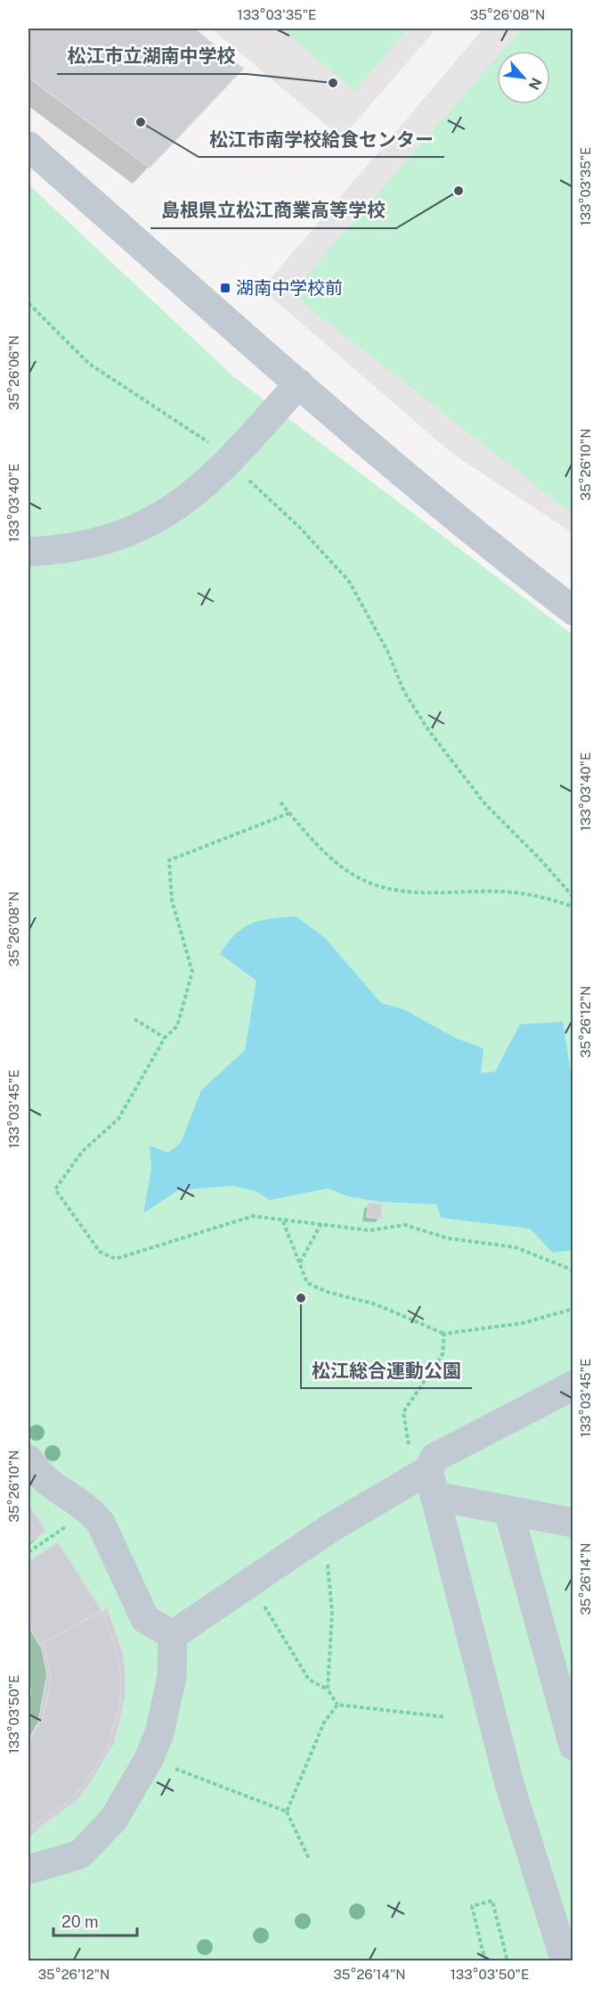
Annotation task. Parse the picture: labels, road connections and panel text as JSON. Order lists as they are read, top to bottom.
{
  "places": {
    "other": [
      "松江市立湖南中学校",
      "松江市南学校給食センター",
      "島根県立松江商業高等学校",
      "松江総合運動公園"
    ],
    "transit": ["湖南中学校前"]
  },
  "scale_bar": "20 m",
  "north": "bottom right",
  "coordinates": [
    "133°03'35\"E",
    "35°26'08\"N",
    "35°26'06\"N",
    "35°26'10\"N",
    "133°03'40\"E",
    "35°26'12\"N",
    "133°03'45\"E",
    "35°26'14\"N",
    "133°03'50\"E"
  ]
}
